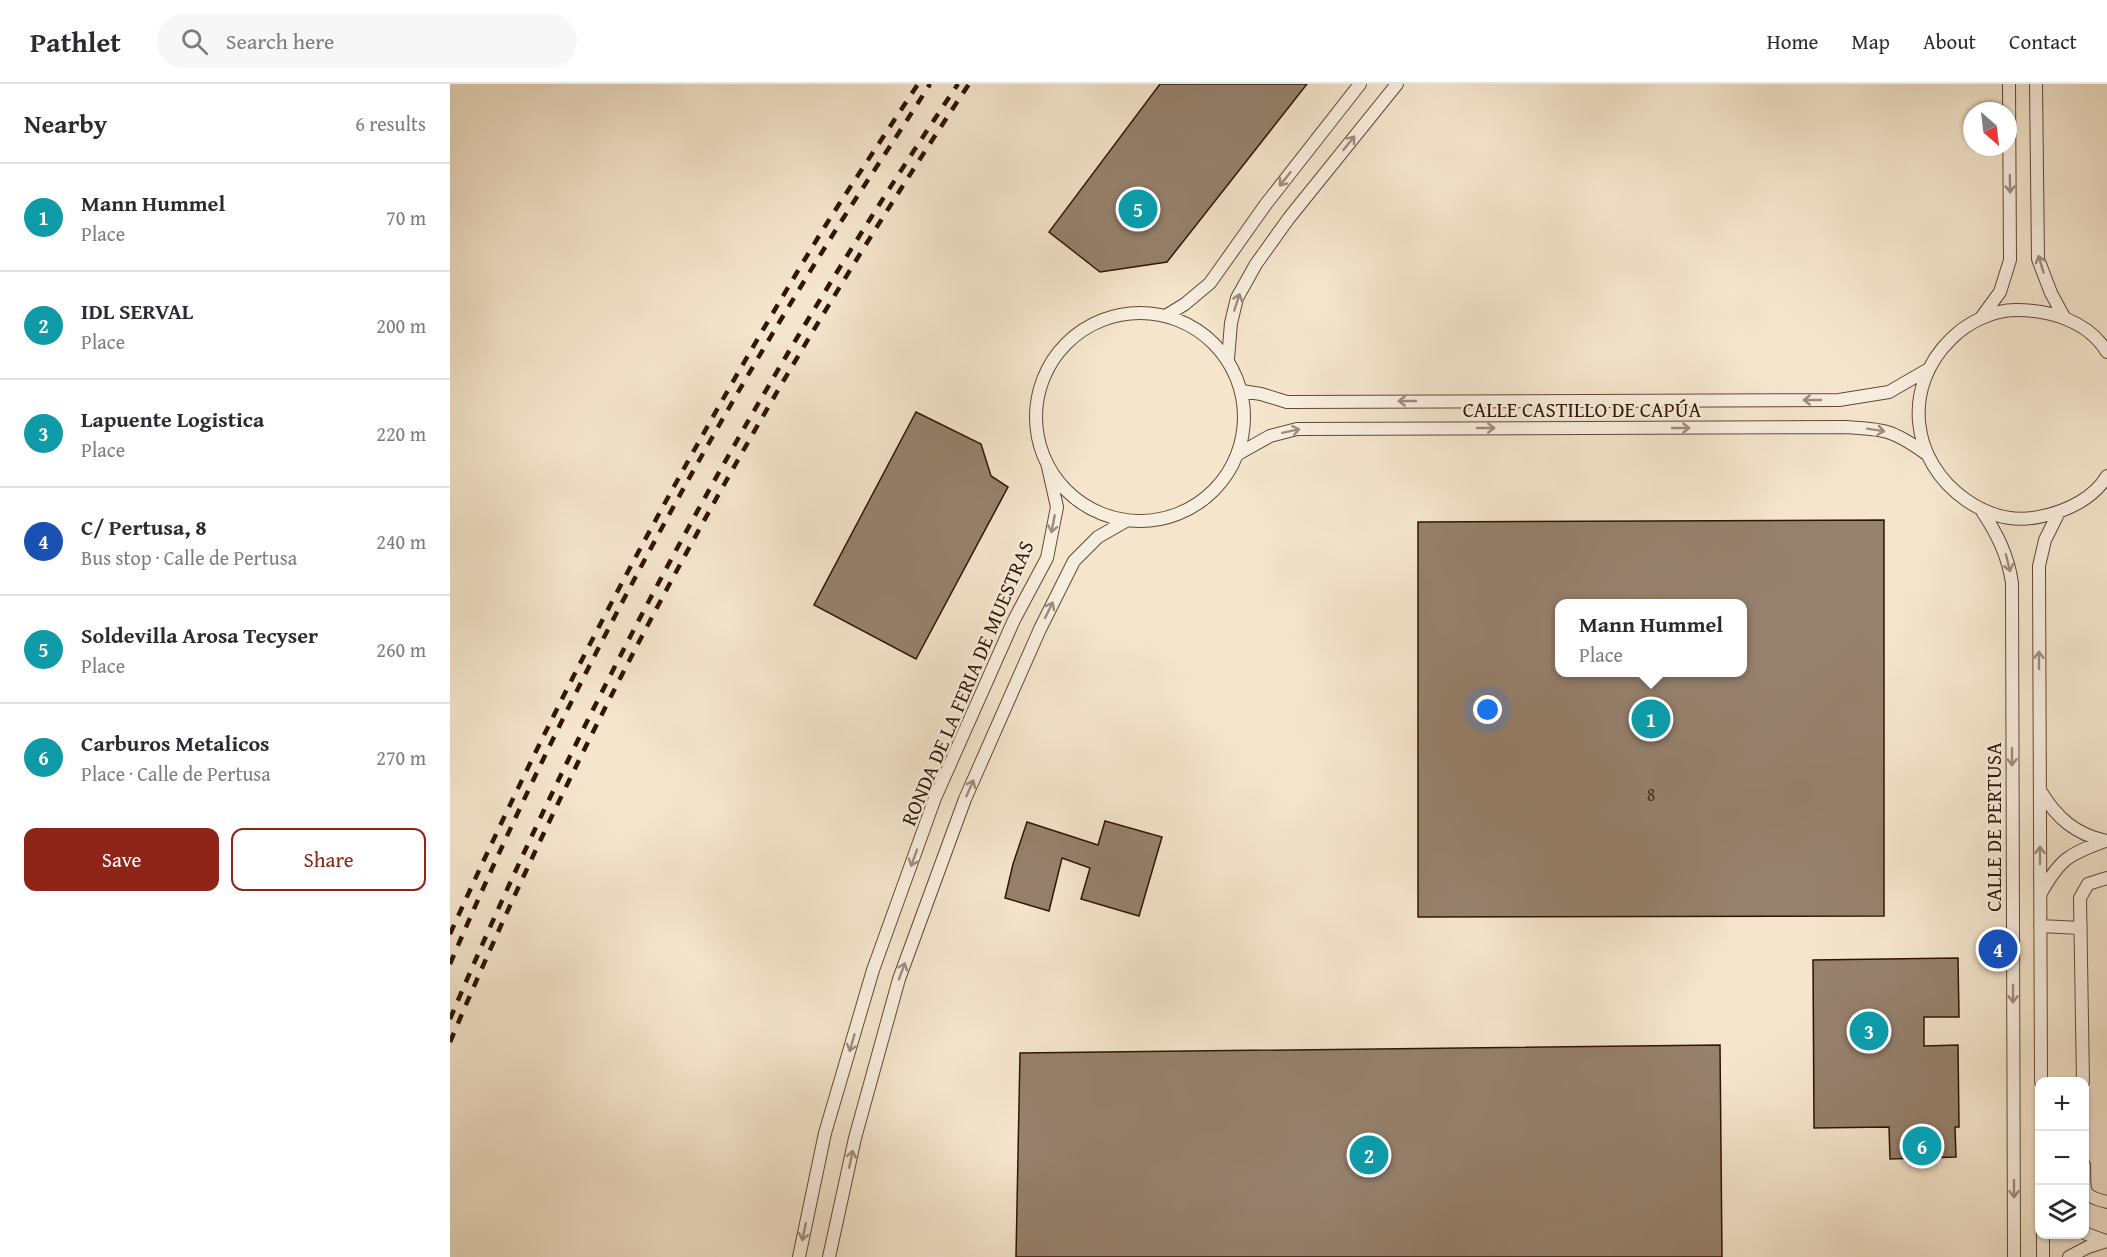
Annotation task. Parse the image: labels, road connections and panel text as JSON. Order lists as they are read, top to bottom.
{
  "streets": {
    "street": ["CALLE CASTILLO DE CAPÚA", "RONDA DE LA FERIA DE MUESTRAS", "CALLE DE PERTUSA"]
  },
  "crossings": [
    ["CALLE CASTILLO DE CAPÚA", "RONDA DE LA FERIA DE MUESTRAS"]
  ],
  "house_numbers": ["8"],
  "north": "bottom right",
  "page": {
    "header": "Pathlet",
    "search": "Search here",
    "nav": [
      "Home",
      "Map",
      "About",
      "Contact"
    ],
    "heading": ["Nearby", "6 results"],
    "list": [
      {
        "mark": "1",
        "name": "Mann Hummel",
        "note": "Place",
        "value": "70 m"
      },
      {
        "mark": "2",
        "name": "IDL SERVAL",
        "note": "Place",
        "value": "200 m"
      },
      {
        "mark": "3",
        "name": "Lapuente Logistica",
        "note": "Place",
        "value": "220 m"
      },
      {
        "mark": "4",
        "name": "C/ Pertusa, 8",
        "note": "Bus stop · Calle de Pertusa",
        "value": "240 m"
      },
      {
        "mark": "5",
        "name": "Soldevilla Arosa Tecyser",
        "note": "Place",
        "value": "260 m"
      },
      {
        "mark": "6",
        "name": "Carburos Metalicos",
        "note": "Place · Calle de Pertusa",
        "value": "270 m"
      }
    ],
    "pins": [
      "5",
      "1",
      "4",
      "3",
      "6",
      "2"
    ],
    "popup": ["Mann Hummel", "Place"],
    "buttons": ["Save", "Share"],
    "map_buttons": ["+", "−"]
  }
}
